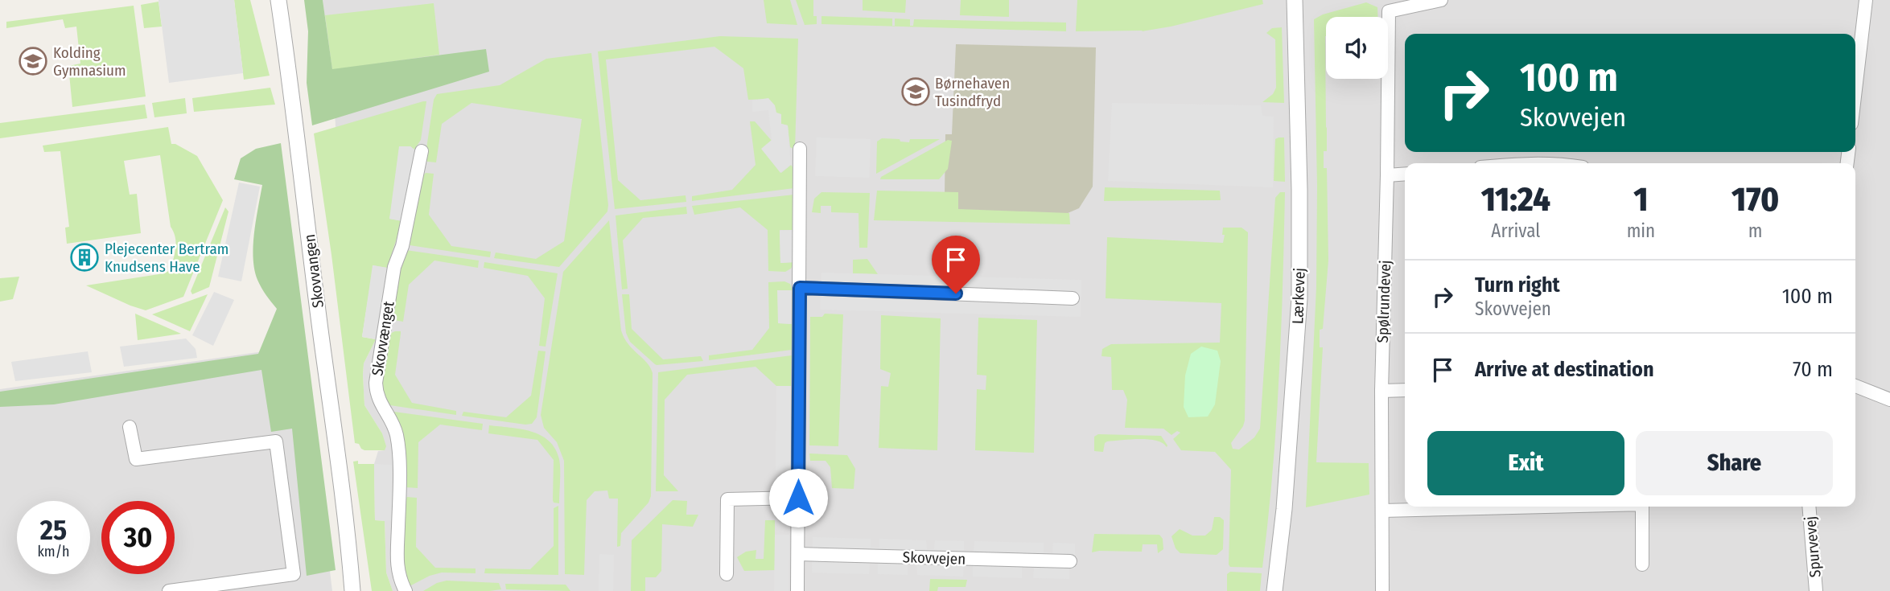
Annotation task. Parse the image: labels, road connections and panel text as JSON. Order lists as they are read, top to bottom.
{
  "streets": {
    "street": [
      "Skovvangen",
      "Lærkevej",
      "Spølrundevej",
      "Skovvænget",
      "Spurvevej",
      "Skovvejen"
    ]
  },
  "places": {
    "school or university": ["Kolding Gymnasium", "Børnehaven Tusindfryd"],
    "building": ["Plejecenter Bertram Knudsens Have"]
  },
  "page": {
    "turn": ["100 m", "Skovvejen"],
    "eta": [
      "11:24",
      "Arrival",
      "1",
      "min",
      "170",
      "m"
    ],
    "list": [
      {
        "name": "Turn right",
        "note": "Skovvejen",
        "value": "100 m"
      },
      {
        "name": "Arrive at destination",
        "value": "70 m"
      }
    ],
    "buttons": ["Exit", "Share"],
    "speed": "25 km/h",
    "limit": "30"
  }
}
